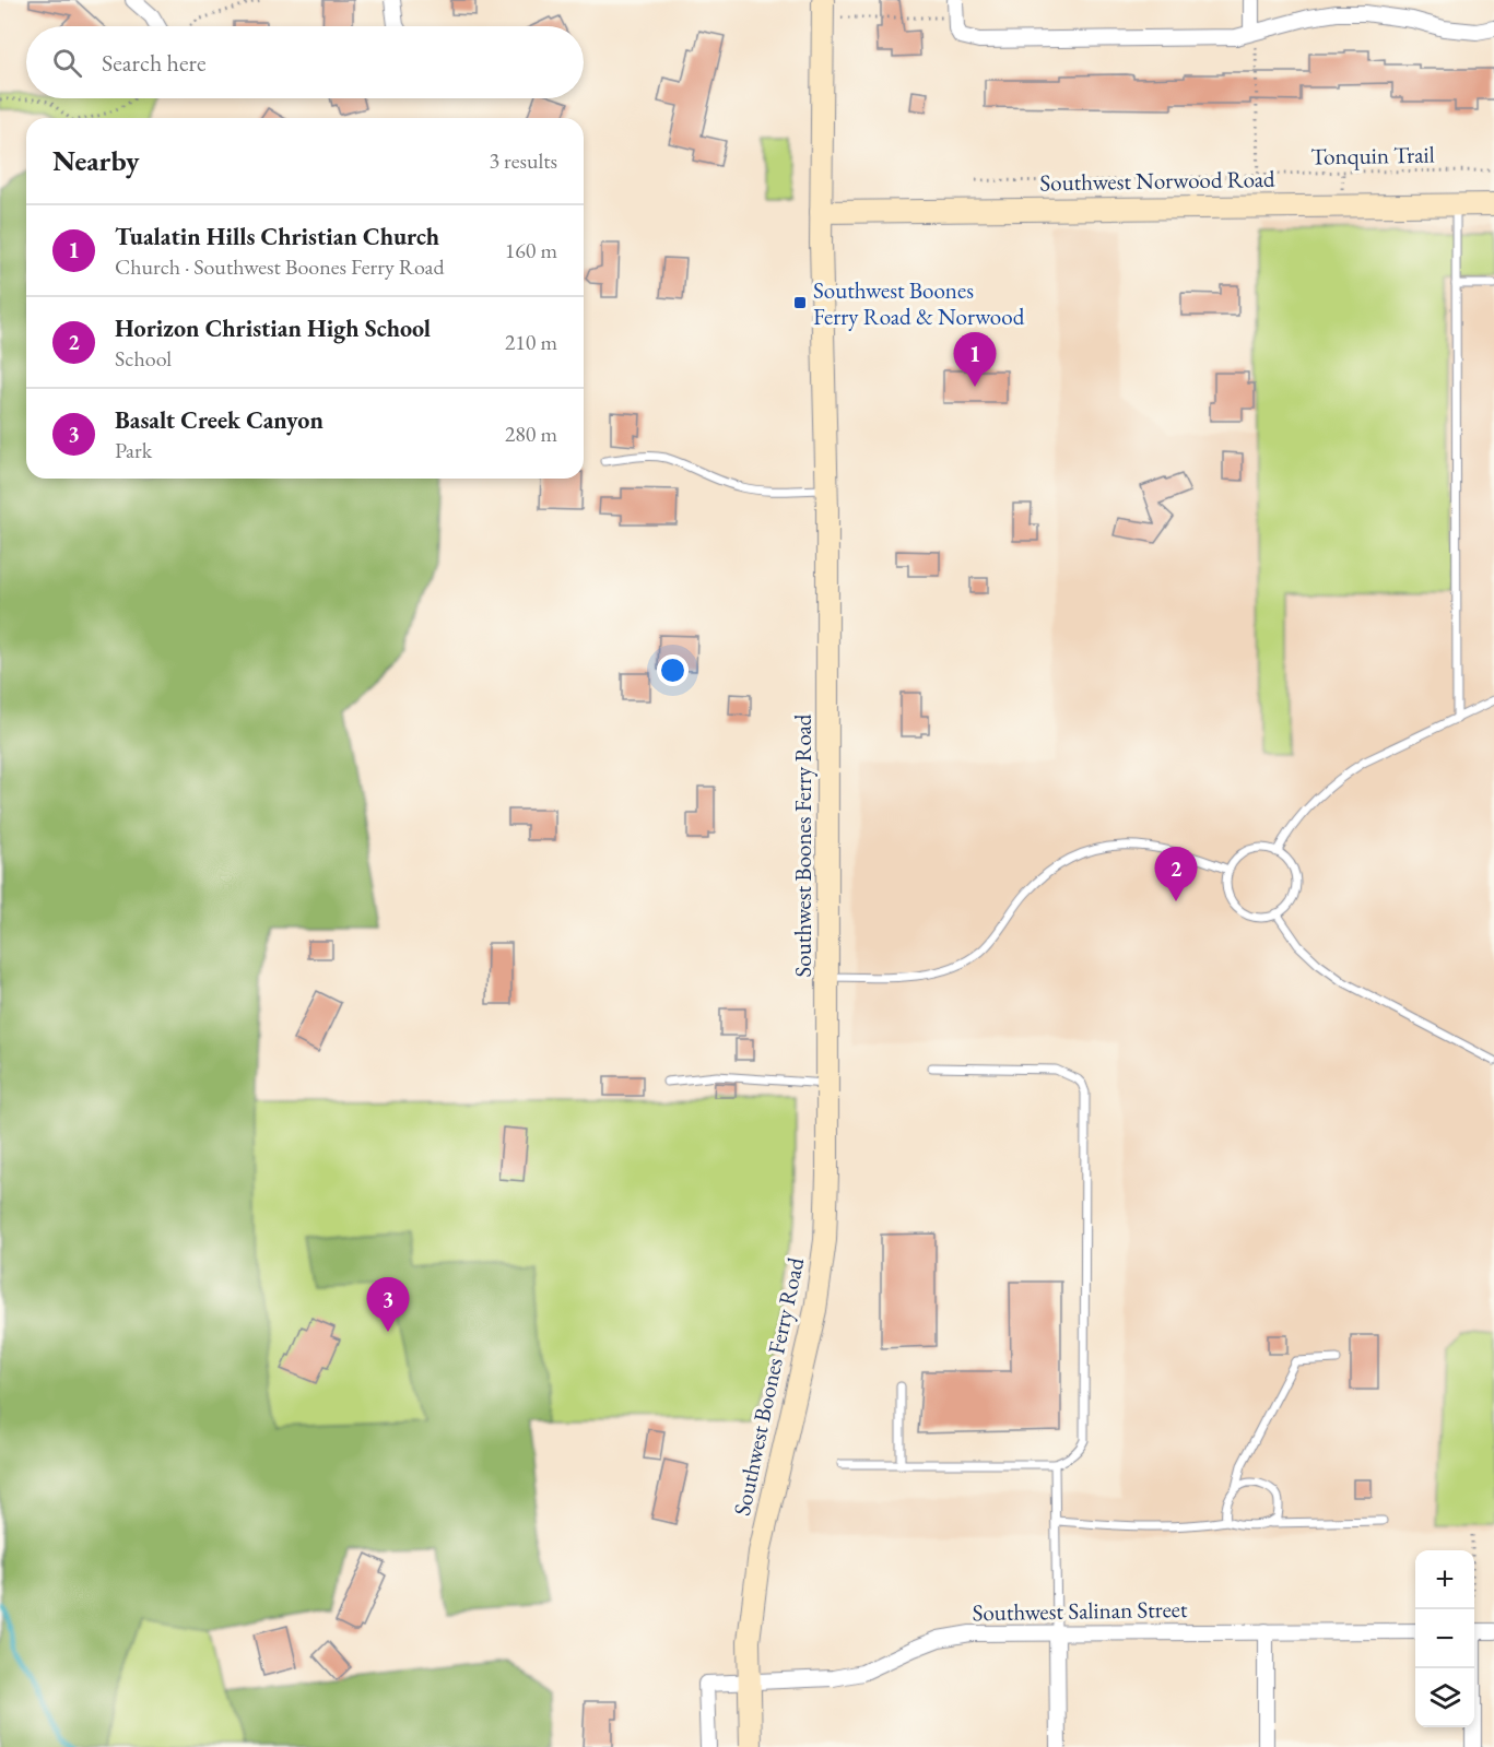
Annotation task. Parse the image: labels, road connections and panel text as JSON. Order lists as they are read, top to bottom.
{
  "streets": {
    "main road": ["Southwest Norwood Road", "Southwest Boones Ferry Road"],
    "street": ["Southwest Salinan Street"],
    "path": ["Tonquin Trail"]
  },
  "crossings": [
    ["Southwest Norwood Road", "Southwest Boones Ferry Road"],
    ["Southwest Boones Ferry Road", "Southwest Salinan Street"]
  ],
  "places": {
    "transit": ["Southwest Boones Ferry Road & Norwood"]
  },
  "page": {
    "search": "Search here",
    "heading": ["Nearby", "3 results"],
    "list": [
      {
        "mark": "1",
        "name": "Tualatin Hills Christian Church",
        "note": "Church · Southwest Boones Ferry Road",
        "value": "160 m"
      },
      {
        "mark": "2",
        "name": "Horizon Christian High School",
        "note": "School",
        "value": "210 m"
      },
      {
        "mark": "3",
        "name": "Basalt Creek Canyon",
        "note": "Park",
        "value": "280 m"
      }
    ],
    "pins": ["1", "2", "3"],
    "map_buttons": ["+", "−"]
  }
}
